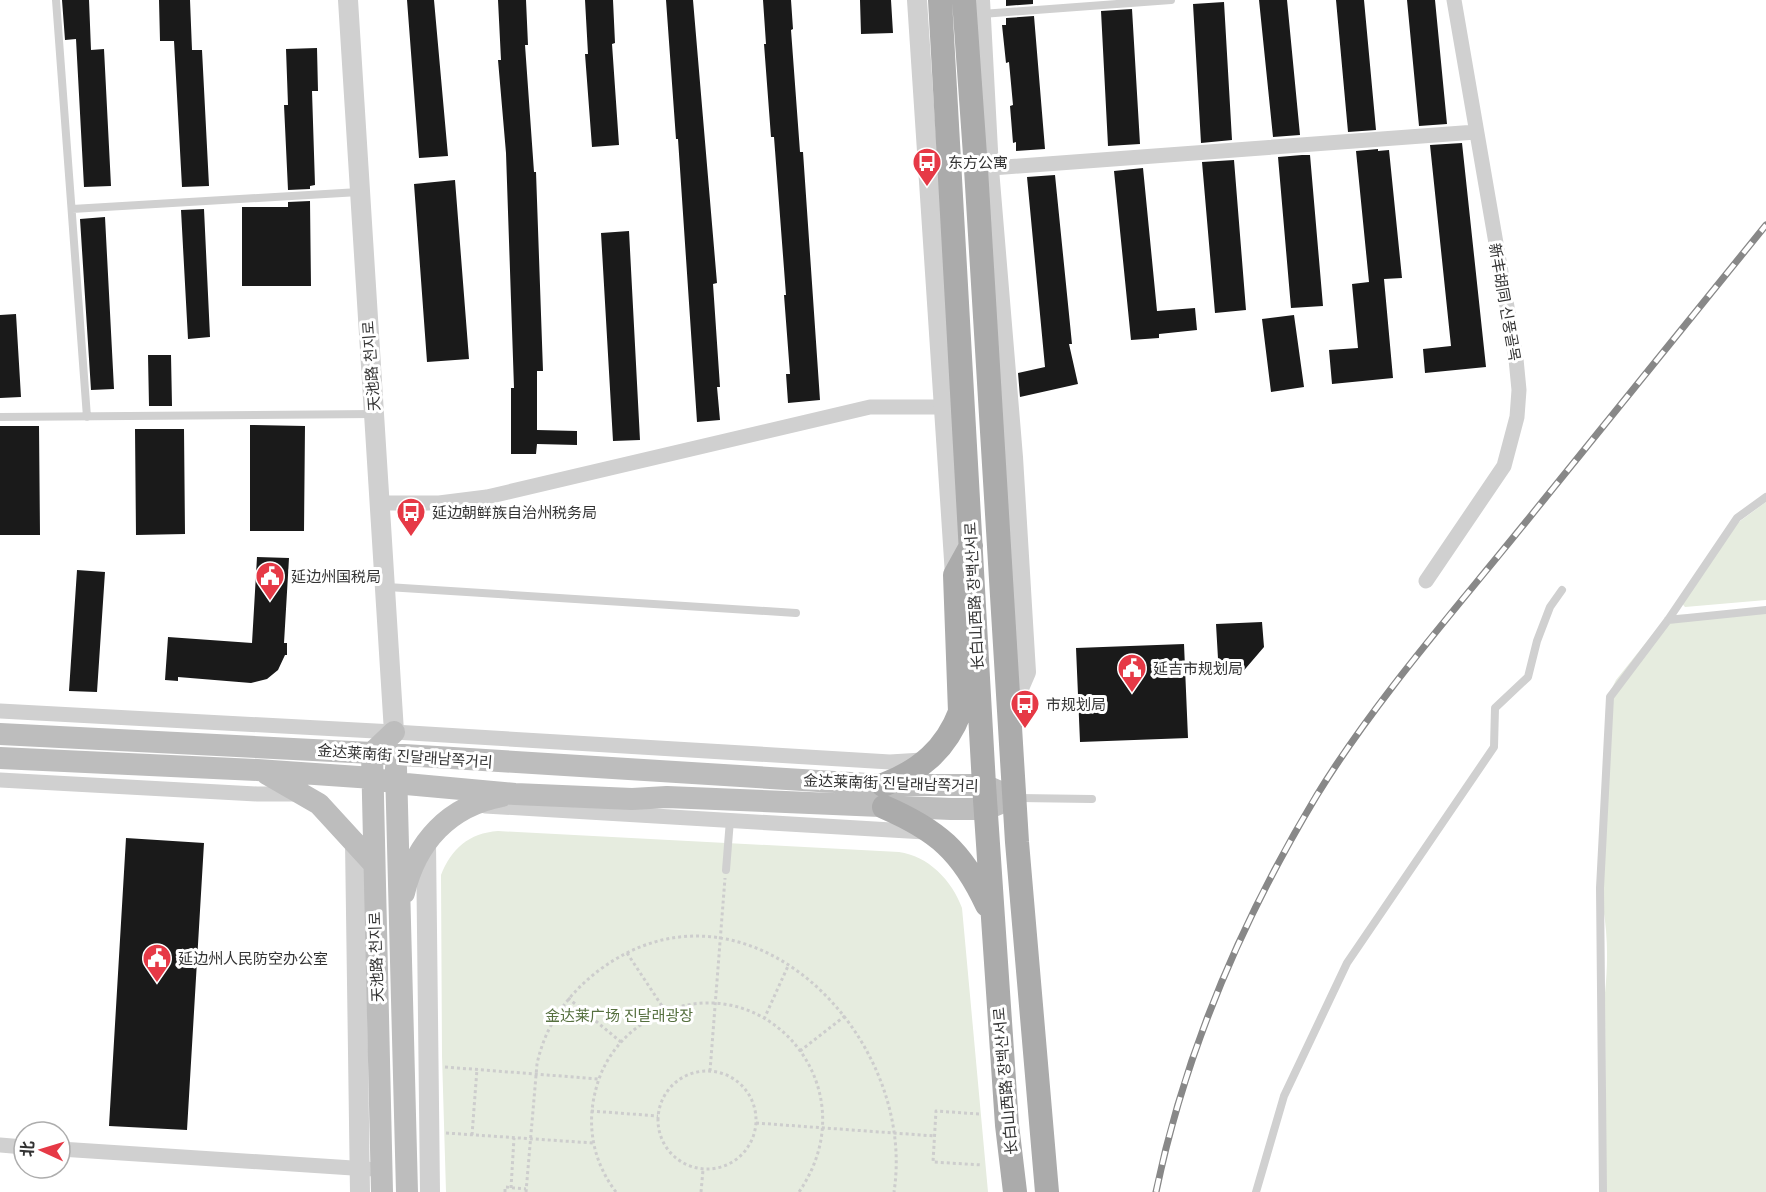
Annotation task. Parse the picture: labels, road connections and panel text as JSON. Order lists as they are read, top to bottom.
{
  "streets": {
    "main road": ["天池路 천지로", "长白山西路 장백산서로", "金达莱南街 진달래남쪽거리"],
    "street": ["新丰胡同 신풍골목"]
  },
  "crossings": [
    ["天池路 천지로", "金达莱南街 진달래남쪽거리"],
    ["长白山西路 장백산서로", "金达莱南街 진달래남쪽거리"]
  ],
  "parks": ["金达莱广场 진달래광장"],
  "places": {
    "bus stop": ["东方公寓", "延边朝鲜族自治州税务局", "市规划局"],
    "public building": ["延边州国税局", "延吉市规划局", "延边州人民防空办公室"]
  },
  "north": "left"
}
